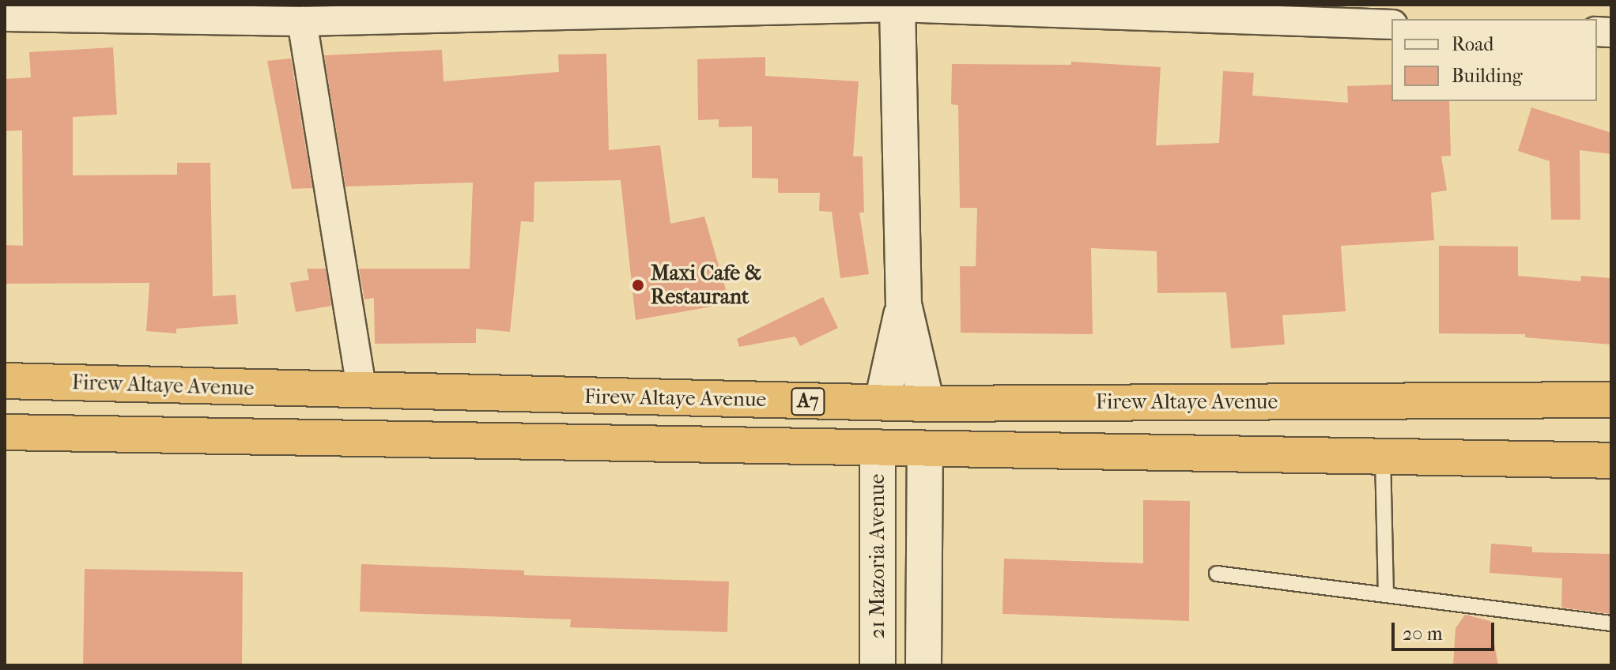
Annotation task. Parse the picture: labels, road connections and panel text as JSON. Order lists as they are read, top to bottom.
{
  "streets": {
    "highway": ["Firew Altaye Avenue", "A7"],
    "main road": ["21 Mazoria Avenue"]
  },
  "crossings": [
    ["A7", "21 Mazoria Avenue"]
  ],
  "places": ["Maxi Cafe & Restaurant"],
  "legend": ["Road", "Building"],
  "scale_bar": "20 m"
}
